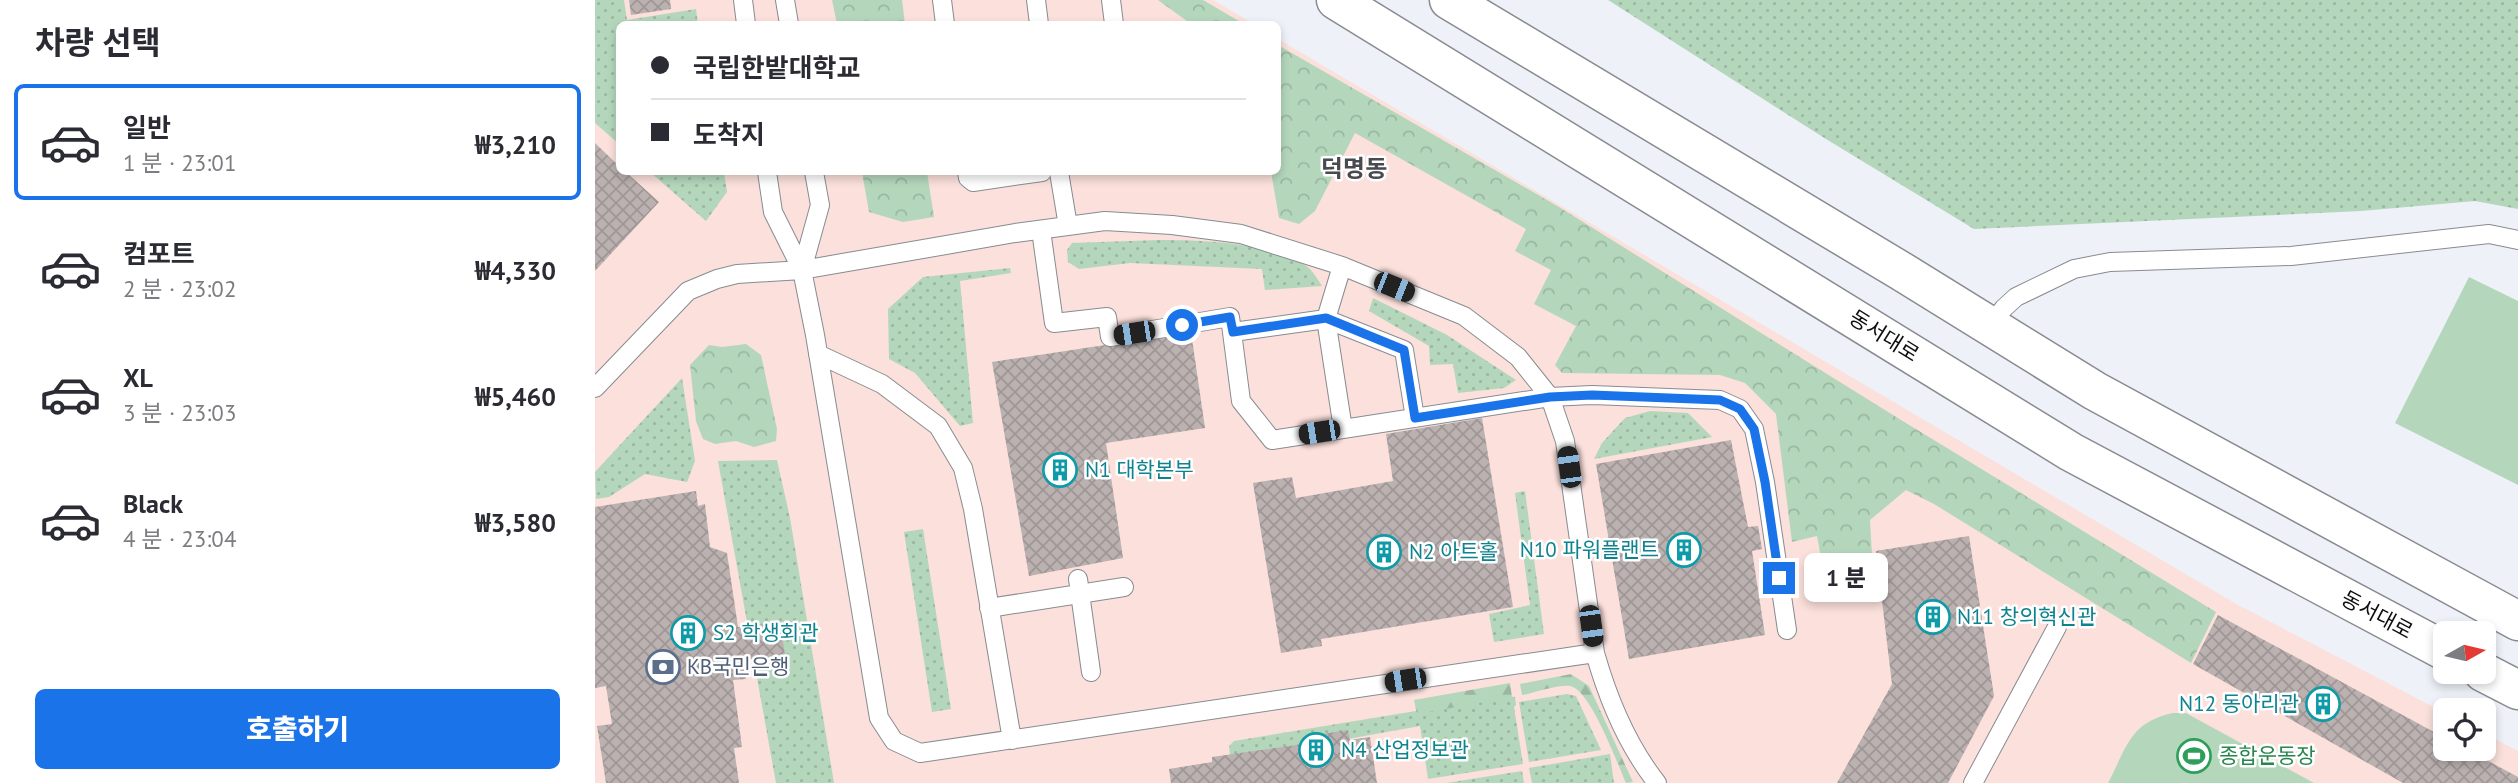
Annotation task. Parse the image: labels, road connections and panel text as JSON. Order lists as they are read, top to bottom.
{
  "streets": {
    "street": ["동서대로"]
  },
  "districts": ["덕명동"],
  "places": {
    "building": [
      "N1 대학본부",
      "N10 파워플랜트",
      "N2 아트홀",
      "N11 창의혁신관",
      "S2 학생회관",
      "N12 동아리관",
      "N4 산업정보관"
    ],
    "bank": ["KB국민은행"],
    "sports": ["종합운동장"]
  },
  "north": "right",
  "page": {
    "heading": "차량 선택",
    "banner": ["국립한밭대학교", "도착지"],
    "list": [
      {
        "name": "일반",
        "note": "1 분 · 23:01",
        "value": "₩3,210"
      },
      {
        "name": "컴포트",
        "note": "2 분 · 23:02",
        "value": "₩4,330"
      },
      {
        "name": "XL",
        "note": "3 분 · 23:03",
        "value": "₩5,460"
      },
      {
        "name": "Black",
        "note": "4 분 · 23:04",
        "value": "₩3,580"
      }
    ],
    "bubble": "1 분",
    "buttons": "호출하기"
  }
}
